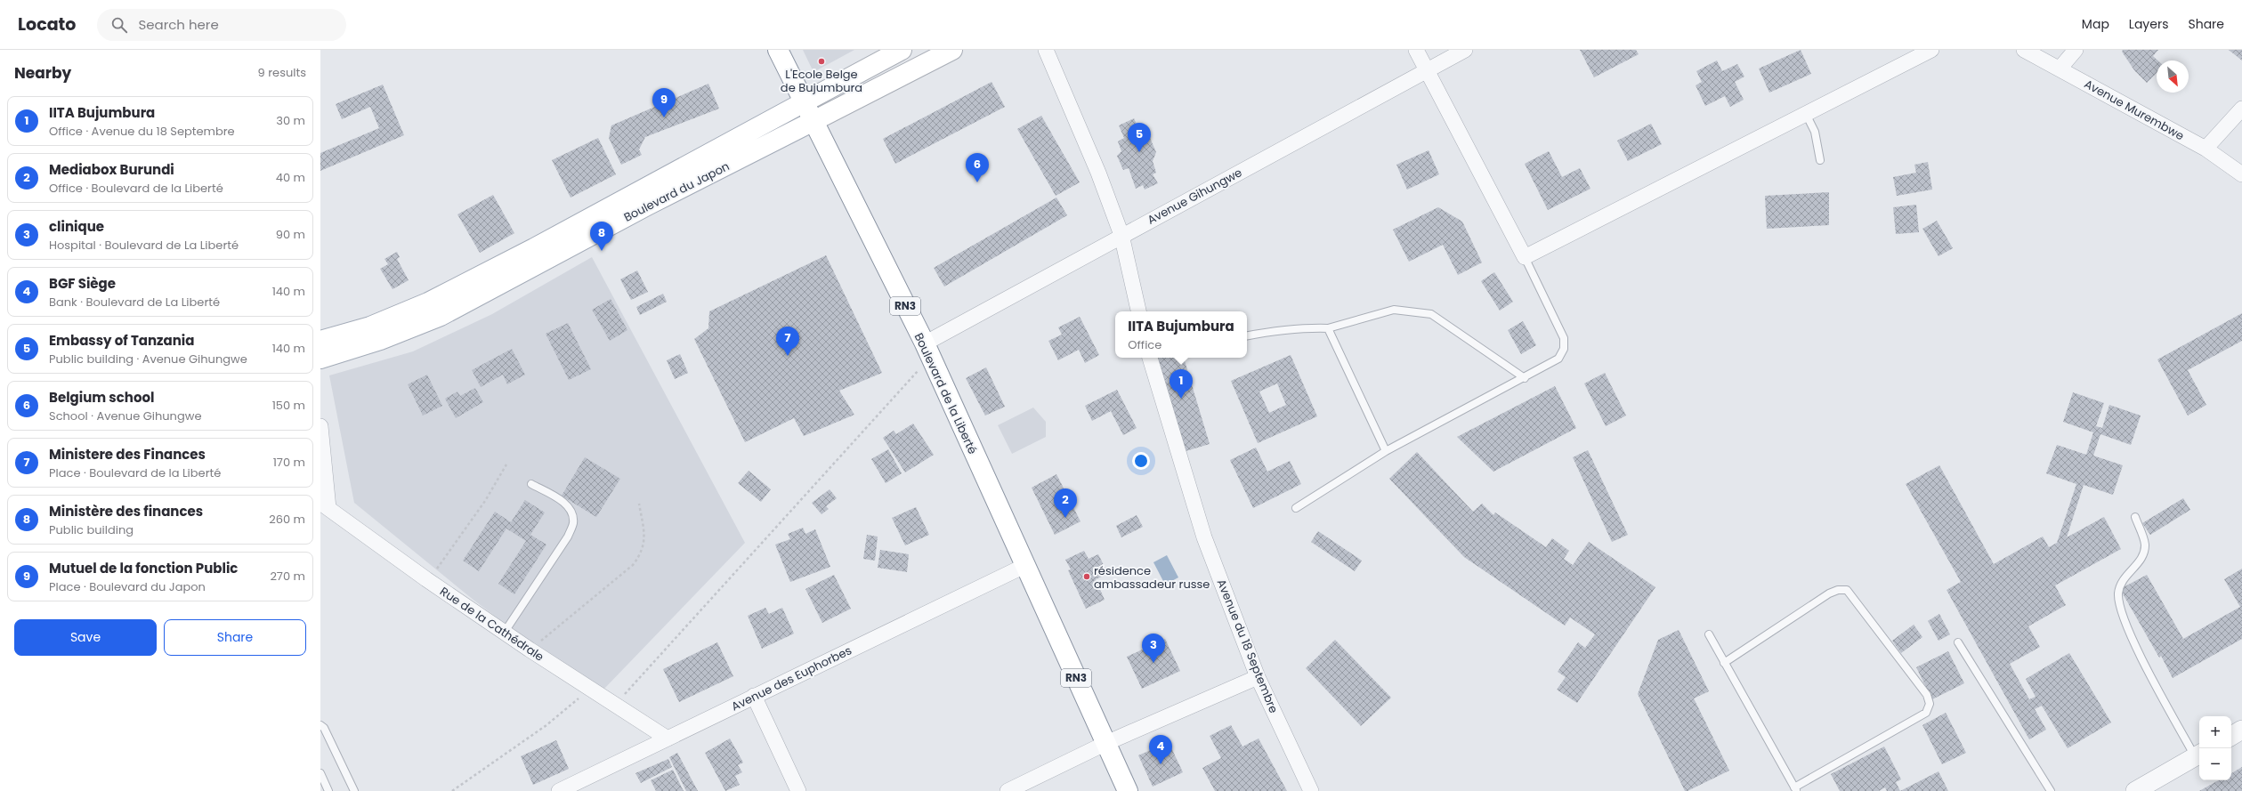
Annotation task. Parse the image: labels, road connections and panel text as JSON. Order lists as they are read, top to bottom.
{
  "streets": {
    "main road": ["Boulevard du Japon", "RN3", "Boulevard de la Liberté"],
    "street": [
      "Avenue Murembwe",
      "Avenue Gihungwe",
      "Rue de la Cathédrale",
      "Avenue du 18 Septembre",
      "Avenue des Euphorbes"
    ]
  },
  "crossings": [
    ["Boulevard du Japon", "Boulevard de la Liberté"],
    ["Avenue Gihungwe", "Boulevard de la Liberté"],
    ["RN3", "Boulevard de la Liberté"],
    ["RN3", "Avenue des Euphorbes"],
    ["Boulevard de la Liberté", "Avenue des Euphorbes"],
    ["Rue de la Cathédrale", "Avenue des Euphorbes"]
  ],
  "places": ["L'Ecole Belge de Bujumbura", "résidence ambassadeur russe"],
  "north": "bottom right",
  "page": {
    "header": "Locato",
    "search": "Search here",
    "nav": ["Map", "Layers", "Share"],
    "heading": ["Nearby", "9 results"],
    "pins": [
      "9",
      "5",
      "6",
      "8",
      "7",
      "1",
      "2",
      "3",
      "4"
    ],
    "list": [
      {
        "mark": "1",
        "name": "IITA Bujumbura",
        "note": "Office · Avenue du 18 Septembre",
        "value": "30 m"
      },
      {
        "mark": "2",
        "name": "Mediabox Burundi",
        "note": "Office · Boulevard de la Liberté",
        "value": "40 m"
      },
      {
        "mark": "3",
        "name": "clinique",
        "note": "Hospital · Boulevard de La Liberté",
        "value": "90 m"
      },
      {
        "mark": "4",
        "name": "BGF Siège",
        "note": "Bank · Boulevard de La Liberté",
        "value": "140 m"
      },
      {
        "mark": "5",
        "name": "Embassy of Tanzania",
        "note": "Public building · Avenue Gihungwe",
        "value": "140 m"
      },
      {
        "mark": "6",
        "name": "Belgium school",
        "note": "School · Avenue Gihungwe",
        "value": "150 m"
      },
      {
        "mark": "7",
        "name": "Ministere des Finances",
        "note": "Place · Boulevard de la Liberté",
        "value": "170 m"
      },
      {
        "mark": "8",
        "name": "Ministère des finances",
        "note": "Public building",
        "value": "260 m"
      },
      {
        "mark": "9",
        "name": "Mutuel de la fonction Public",
        "note": "Place · Boulevard du Japon",
        "value": "270 m"
      }
    ],
    "popup": ["IITA Bujumbura", "Office"],
    "buttons": ["Save", "Share"],
    "map_buttons": ["+", "−"]
  }
}
